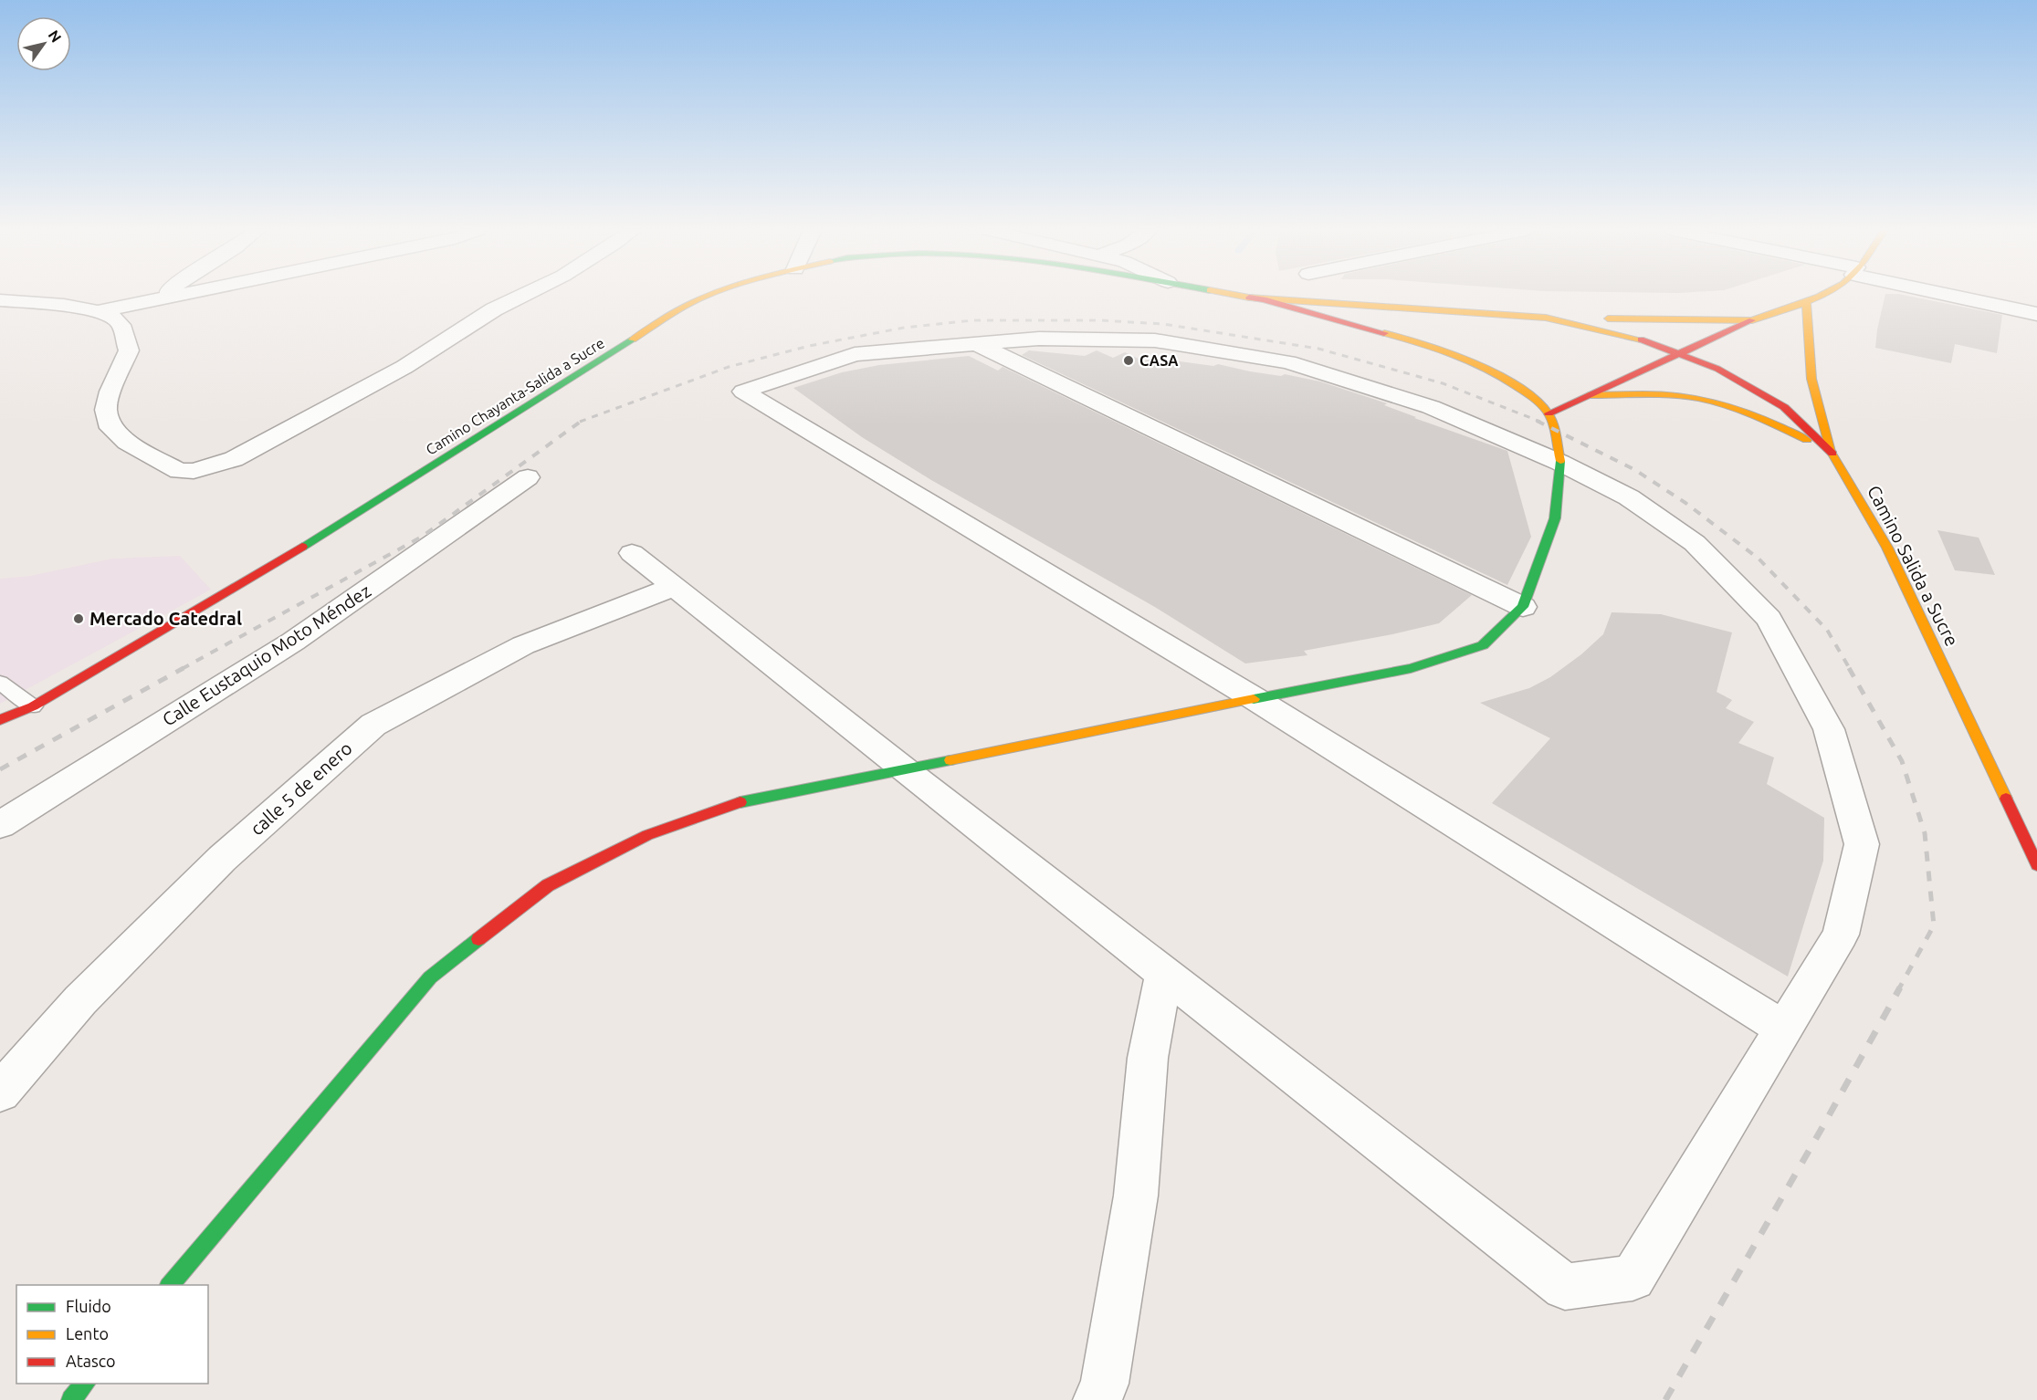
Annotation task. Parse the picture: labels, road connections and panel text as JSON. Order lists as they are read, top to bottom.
{
  "streets": {
    "main road": ["Camino Chayanta-Salida a Sucre", "Camino Salida a Sucre"],
    "street": ["Calle Eustaquio Moto Méndez", "calle 5 de enero"]
  },
  "crossings": [
    ["Camino Chayanta-Salida a Sucre", "Camino Salida a Sucre"]
  ],
  "places": ["CASA", "Mercado Catedral"],
  "legend": ["Fluido", "Lento", "Atasco"],
  "north": "top right"
}
